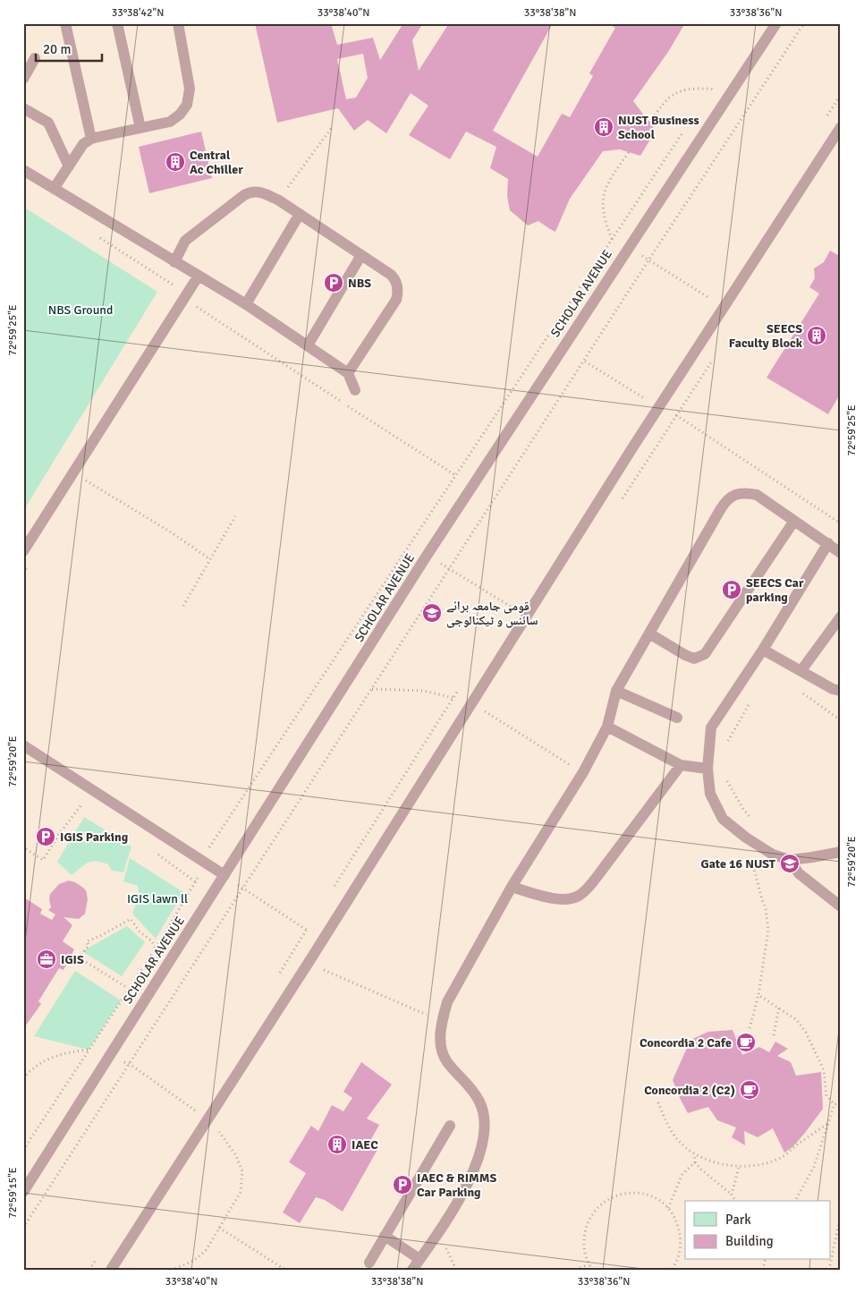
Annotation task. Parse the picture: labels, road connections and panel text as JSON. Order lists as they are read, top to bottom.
{
  "streets": {
    "lane": ["SCHOLAR AVENUE"]
  },
  "parks": ["NBS Ground", "IGIS lawn ll"],
  "places": {
    "building": [
      "NUST Business School",
      "Central Ac Chiller",
      "SEECS Faculty Block",
      "IAEC"
    ],
    "parking": [
      "NBS",
      "SEECS Car parking",
      "IGIS Parking",
      "IAEC & RIMMS Car Parking"
    ],
    "school or university": ["قومی جامعہ برائے سائنس و ٹیکنالوجی", "Gate 16 NUST"],
    "office": ["IGIS"],
    "cafe": ["Concordia 2 Cafe", "Concordia 2 (C2)"]
  },
  "legend": ["Park", "Building"],
  "scale_bar": "20 m",
  "coordinates": [
    "33°38'42\"N",
    "33°38'40\"N",
    "33°38'38\"N",
    "33°38'36\"N",
    "72°59'25\"E",
    "72°59'20\"E",
    "72°59'15\"E"
  ]
}
